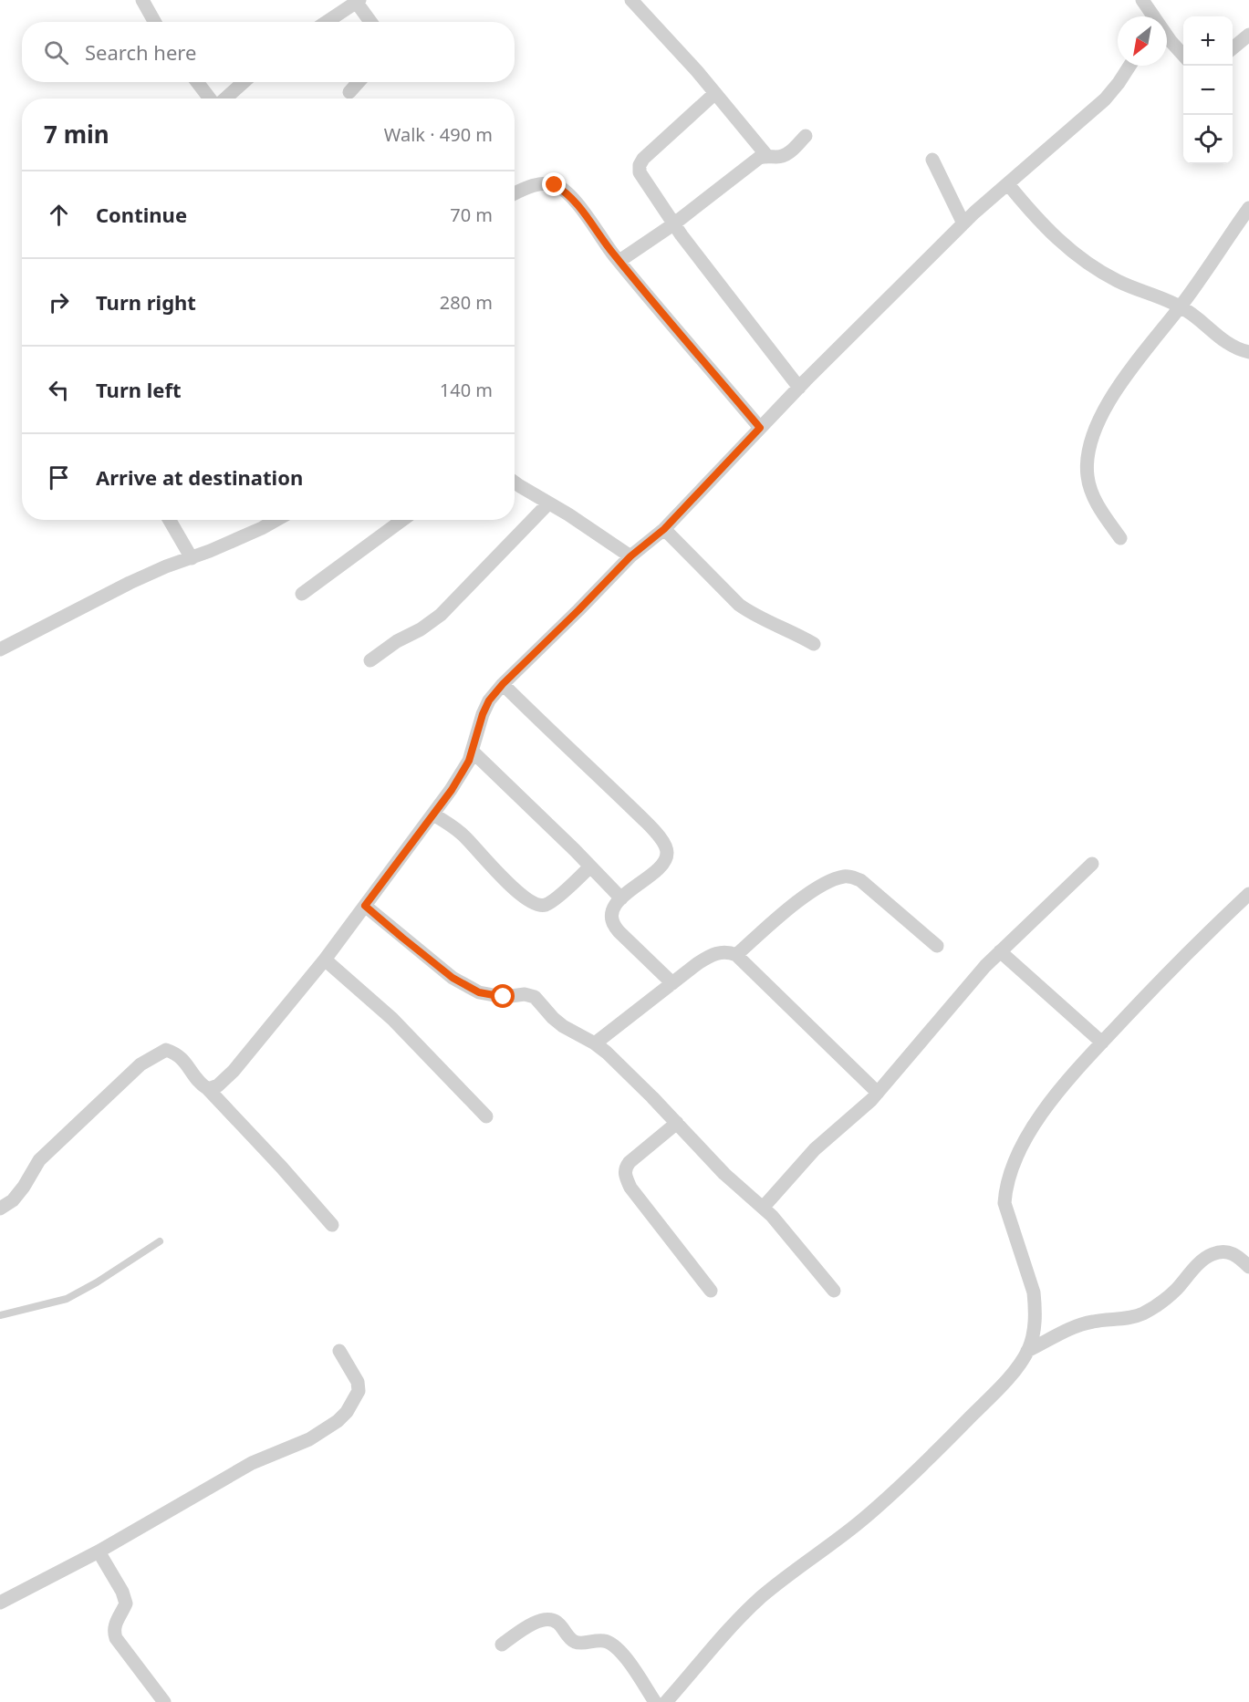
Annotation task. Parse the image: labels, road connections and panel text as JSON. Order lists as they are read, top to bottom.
{
  "north": "bottom left",
  "page": {
    "map_buttons": ["+", "−"],
    "search": "Search here",
    "heading": ["7 min", "Walk · 490 m"],
    "list": [
      ["Continue", "70 m"],
      ["Turn right", "280 m"],
      ["Turn left", "140 m"],
      "Arrive at destination"
    ]
  }
}
